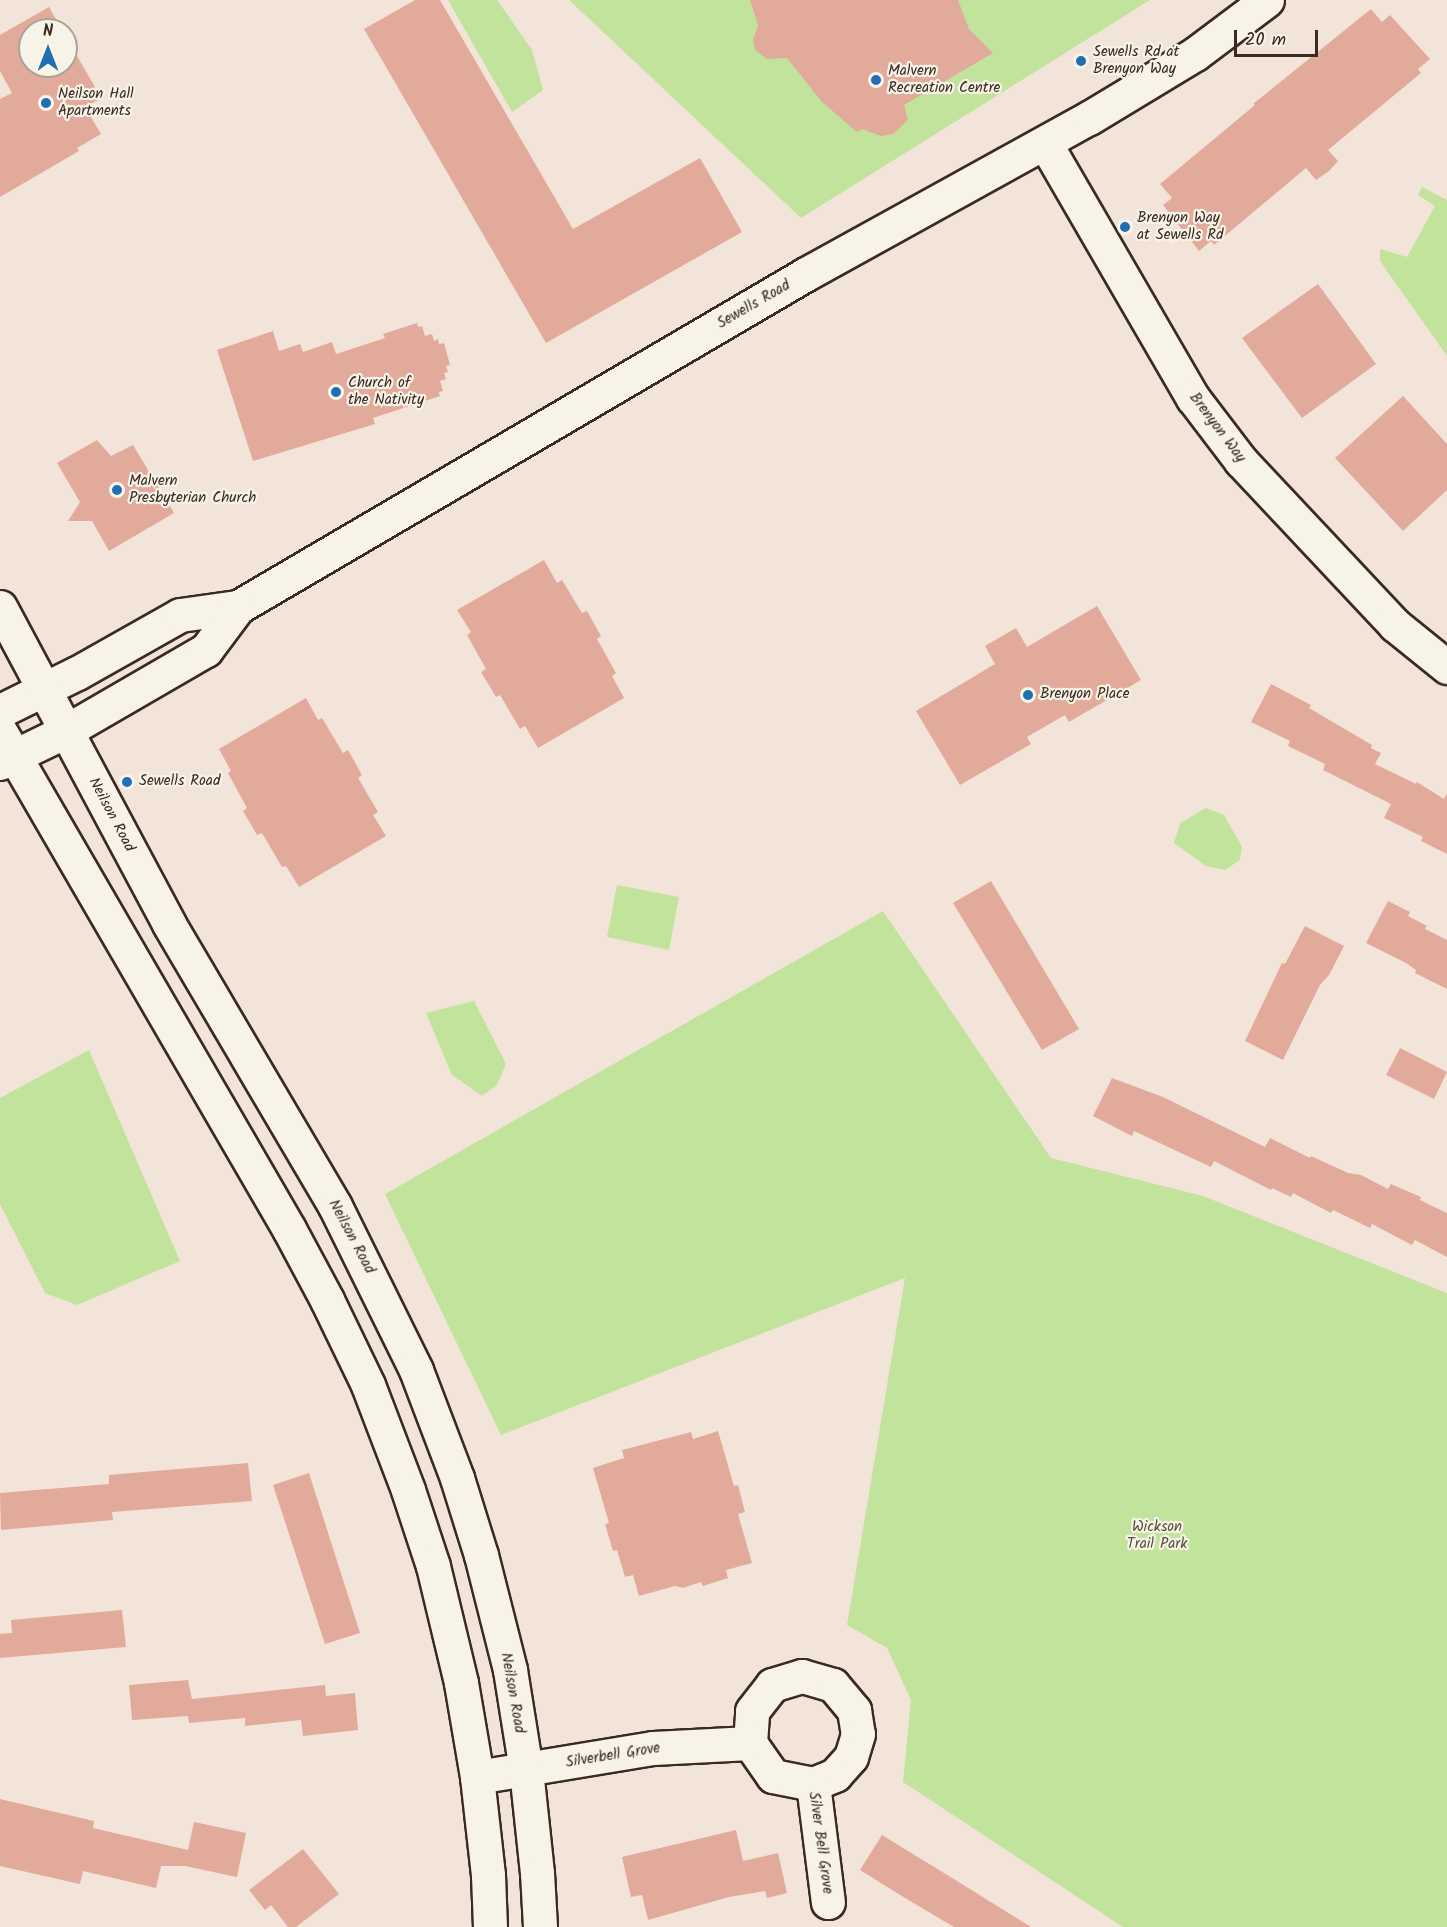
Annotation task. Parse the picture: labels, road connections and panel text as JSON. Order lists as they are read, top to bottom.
{
  "streets": {
    "street": [
      "Sewells Road",
      "Brenyon Way",
      "Neilson Road",
      "Silverbell Grove",
      "Silver Bell Grove"
    ]
  },
  "crossings": [
    ["Sewells Road", "Brenyon Way"],
    ["Sewells Road", "Neilson Road"],
    ["Neilson Road", "Silverbell Grove"],
    ["Silverbell Grove", "Silver Bell Grove"]
  ],
  "parks": ["Wickson Trail Park"],
  "places": [
    "Sewells Rd at Brenyon Way",
    "Malvern Recreation Centre",
    "Neilson Hall Apartments",
    "Brenyon Way at Sewells Rd",
    "Church of the Nativity",
    "Malvern Presbyterian Church",
    "Brenyon Place",
    "Sewells Road"
  ],
  "scale_bar": "20 m",
  "north": "top"
}
